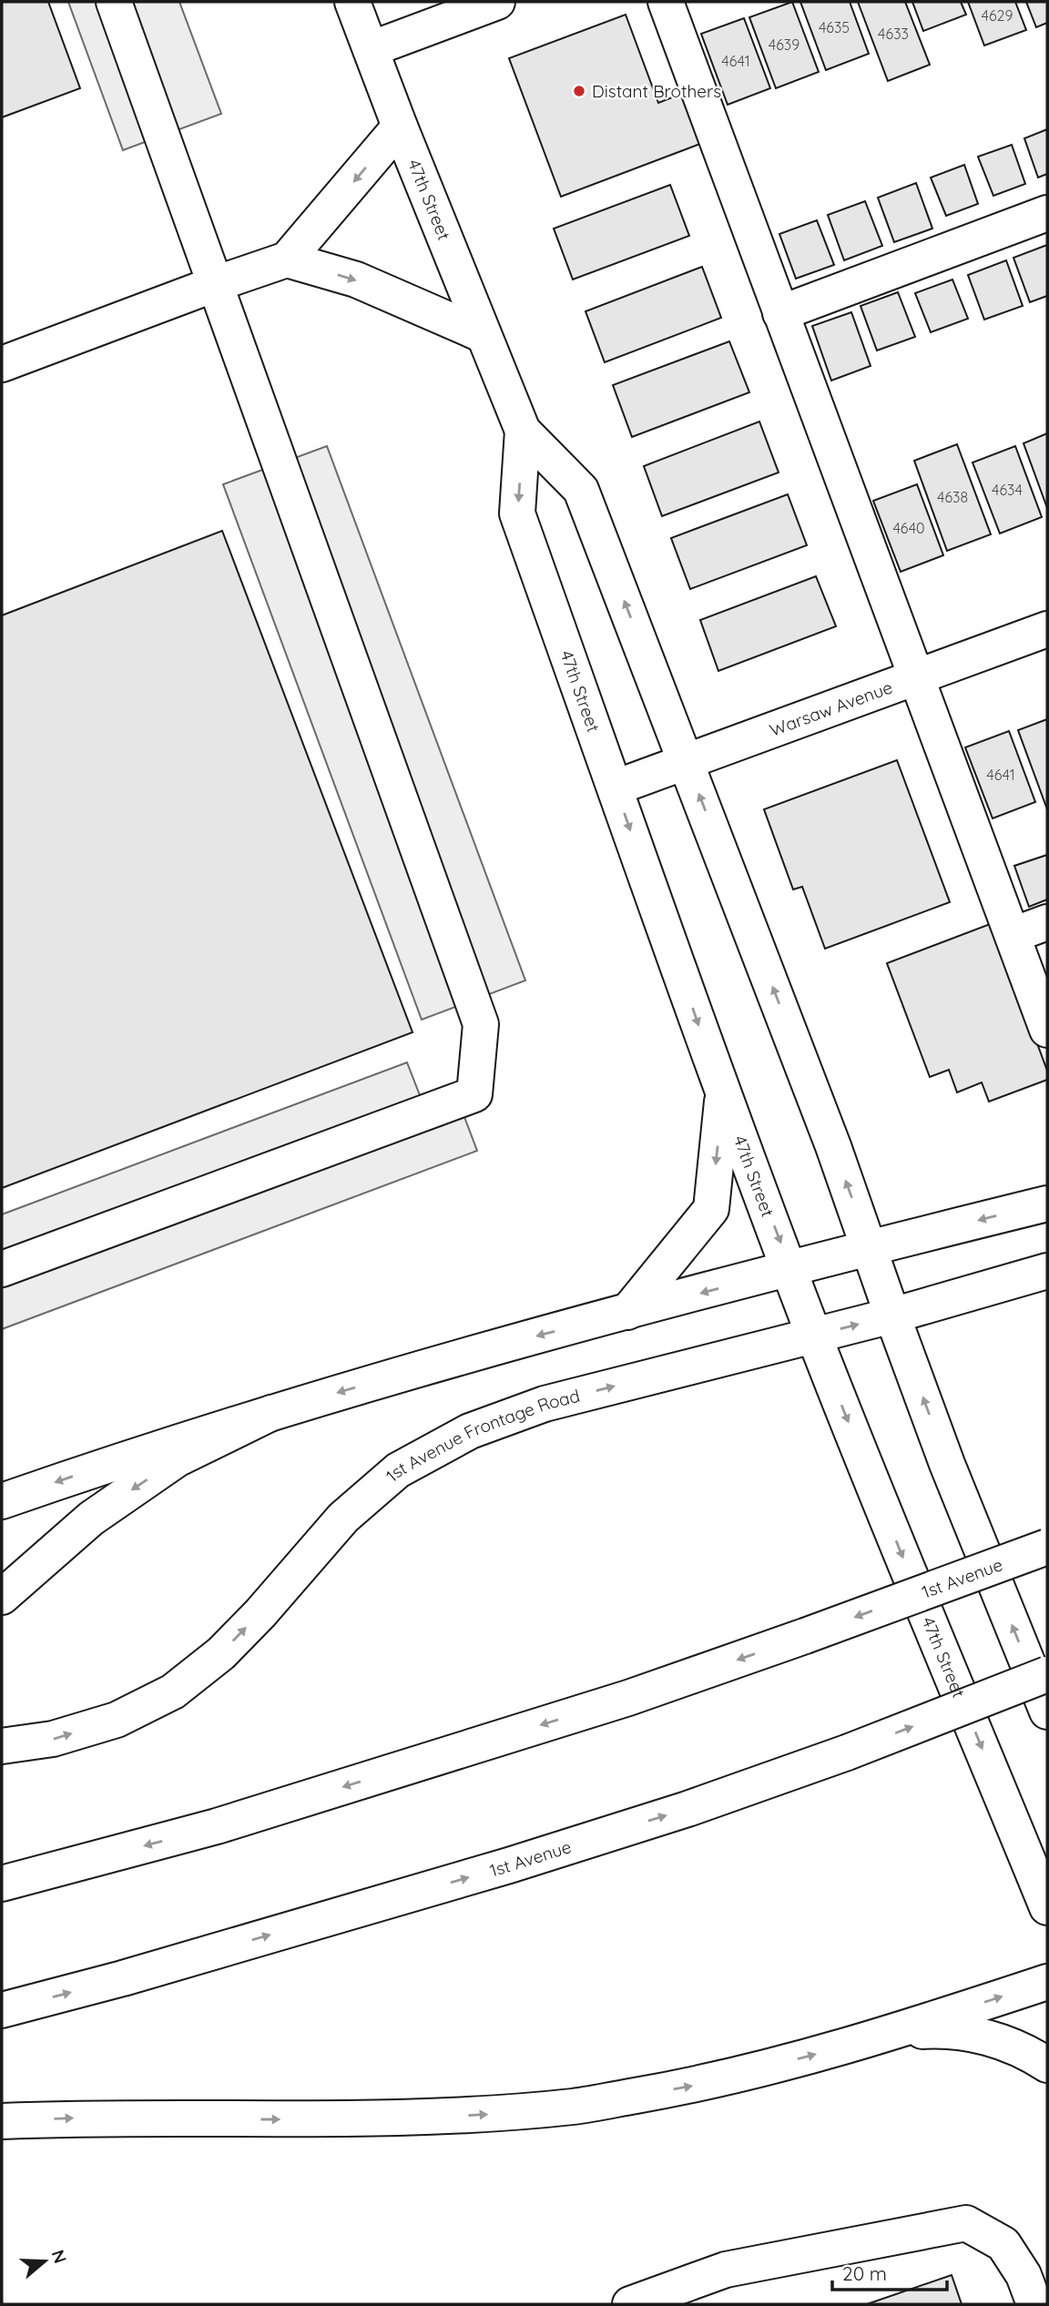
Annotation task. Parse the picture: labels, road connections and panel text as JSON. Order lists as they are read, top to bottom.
{
  "streets": {
    "main road": [
      "47th Street",
      "Warsaw Avenue",
      "1st Avenue Frontage Road",
      "1st Avenue"
    ]
  },
  "crossings": [
    ["47th Street", "Warsaw Avenue"],
    ["47th Street", "1st Avenue Frontage Road"]
  ],
  "places": ["Distant Brothers"],
  "house_numbers": [
    "4629",
    "4635",
    "4633",
    "4639",
    "4641",
    "4634",
    "4638",
    "4640",
    "4641"
  ],
  "scale_bar": "20 m",
  "north": "right"
}
